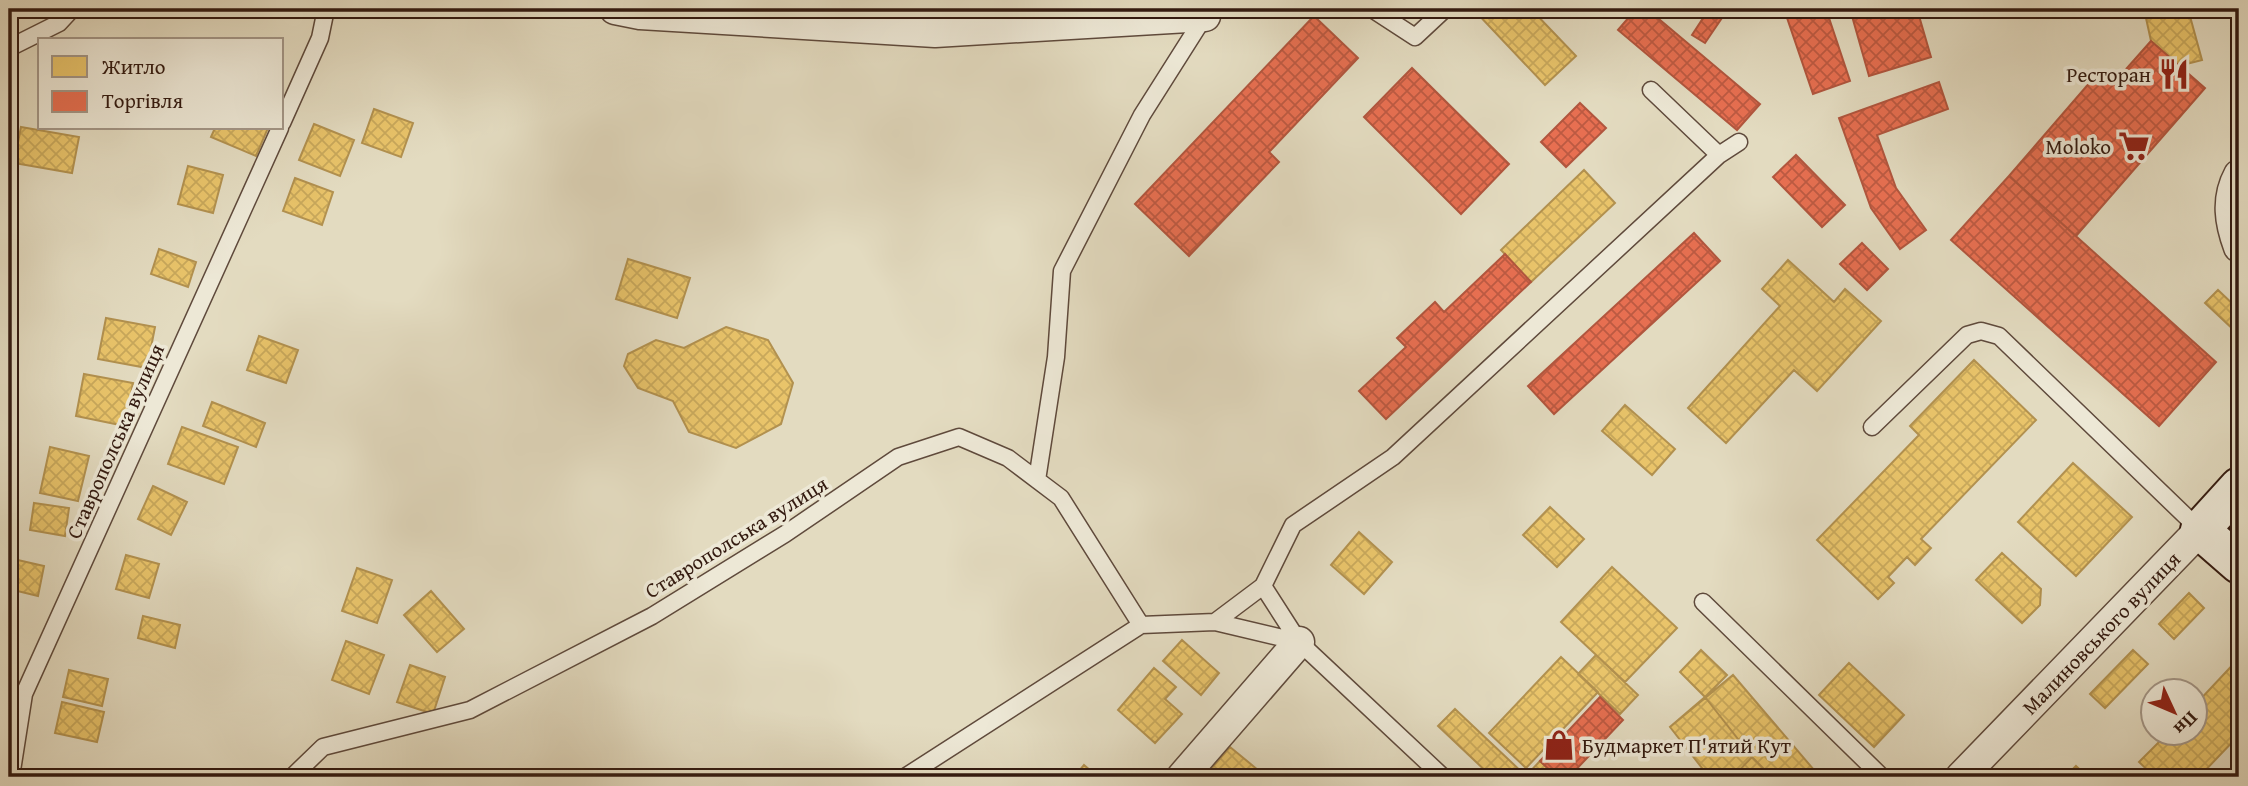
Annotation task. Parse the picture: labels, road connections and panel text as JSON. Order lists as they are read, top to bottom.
{
  "streets": {
    "main road": ["Малиновського вулиця"],
    "lane": ["Ставрополська вулиця"]
  },
  "places": {
    "restaurant": ["Ресторан"],
    "supermarket": ["Moloko"],
    "shop": ["Будмаркет П'ятий Кут"]
  },
  "legend": ["Житло", "Торгівля"],
  "north": "bottom right"
}
